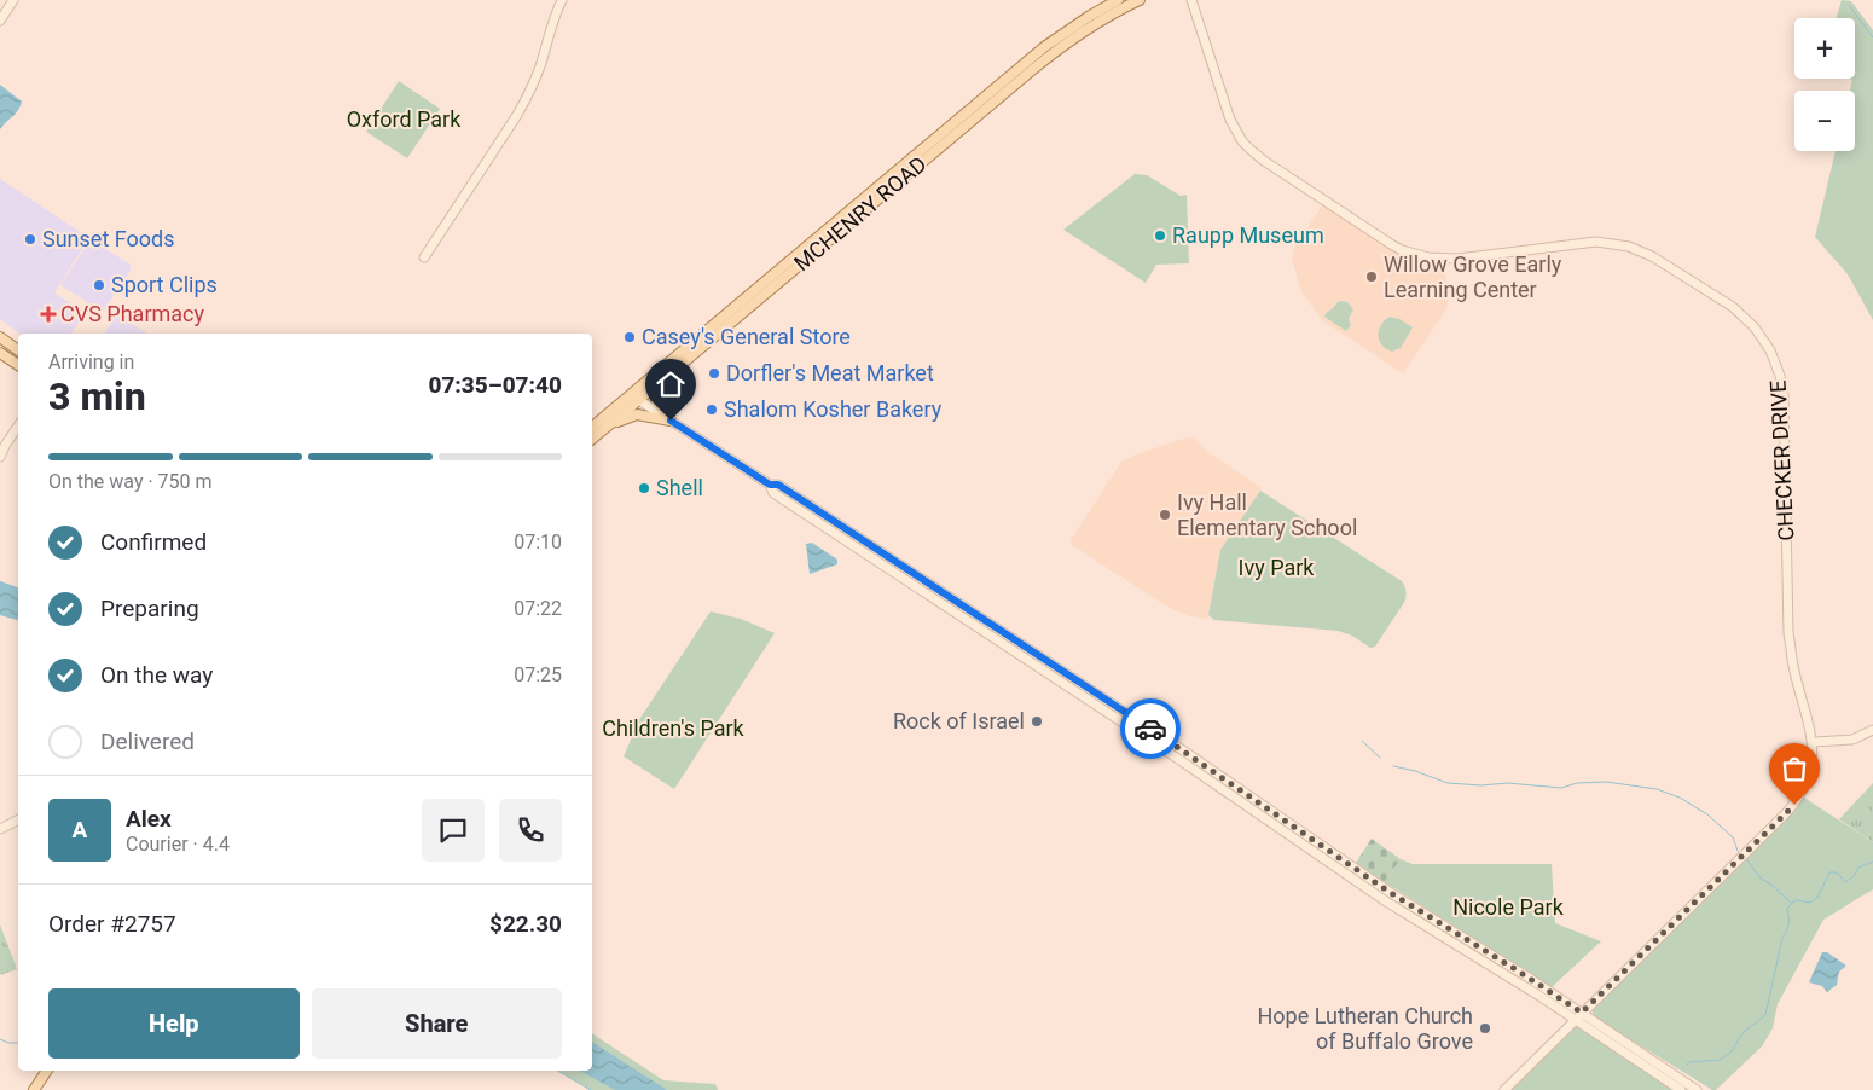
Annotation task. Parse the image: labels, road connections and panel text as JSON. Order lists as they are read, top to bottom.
{
  "streets": {
    "main road": ["MCHENRY ROAD", "CHECKER DRIVE"]
  },
  "parks": [
    "Oxford Park",
    "Ivy Park",
    "Children's Park",
    "Nicole Park"
  ],
  "places": {
    "other": [
      "Raupp Museum",
      "Sunset Foods",
      "Willow Grove Early Learning Center",
      "Sport Clips",
      "Casey's General Store",
      "Dorfler's Meat Market",
      "Shalom Kosher Bakery",
      "Shell",
      "Ivy Hall Elementary School",
      "Rock of Israel",
      "Hope Lutheran Church of Buffalo Grove"
    ],
    "health": ["CVS Pharmacy"]
  },
  "page": {
    "map_buttons": ["+", "−"],
    "heading": ["3 min", "Arriving in", "07:35–07:40"],
    "panel": [
      "Alex",
      "Courier · 4.4",
      "Order #2757",
      "$22.30"
    ],
    "bar": "On the way · 750 m",
    "list": [
      ["Confirmed", "07:10"],
      ["Preparing", "07:22"],
      ["On the way", "07:25"],
      "Delivered"
    ],
    "round": "A",
    "buttons": ["Help", "Share"]
  }
}
